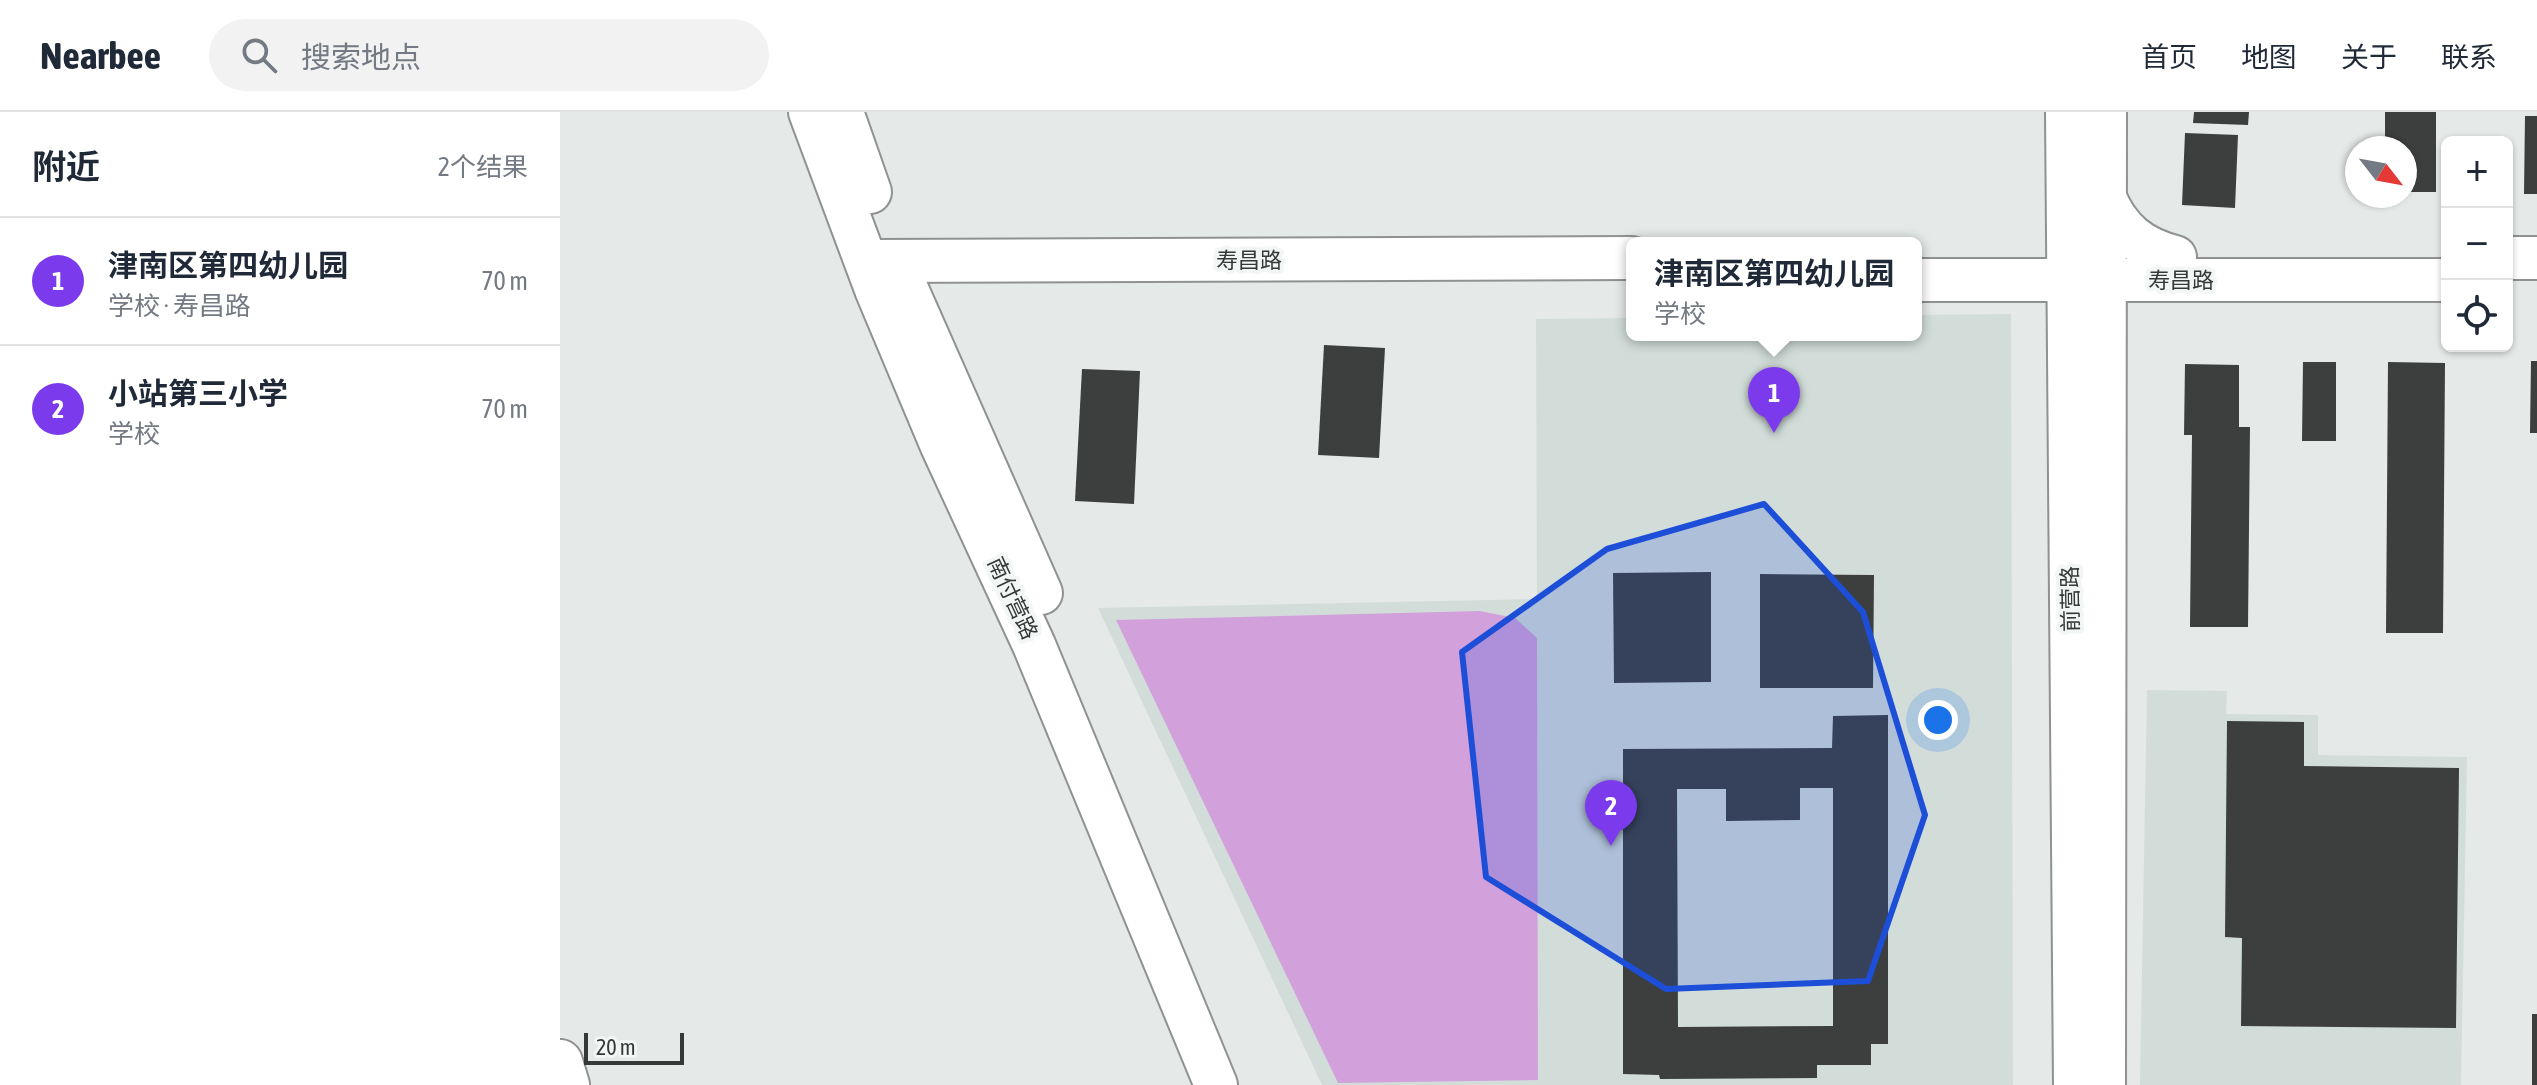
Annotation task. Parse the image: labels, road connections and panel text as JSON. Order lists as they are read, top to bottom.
{
  "streets": {
    "street": ["寿昌路", "南付营路", "前营路"]
  },
  "crossings": [
    ["寿昌路", "南付营路"],
    ["寿昌路", "前营路"]
  ],
  "scale_bar": "20 m",
  "north": "bottom right",
  "page": {
    "header": "Nearbee",
    "search": "搜索地点",
    "nav": [
      "首页",
      "地图",
      "关于",
      "联系"
    ],
    "heading": ["附近", "2个结果"],
    "map_buttons": ["+", "−"],
    "list": [
      {
        "mark": "1",
        "name": "津南区第四幼儿园",
        "note": "学校 · 寿昌路",
        "value": "70 m"
      },
      {
        "mark": "2",
        "name": "小站第三小学",
        "note": "学校",
        "value": "70 m"
      }
    ],
    "popup": ["津南区第四幼儿园", "学校"],
    "pins": ["1", "2"],
    "scale": "20 m"
  }
}
